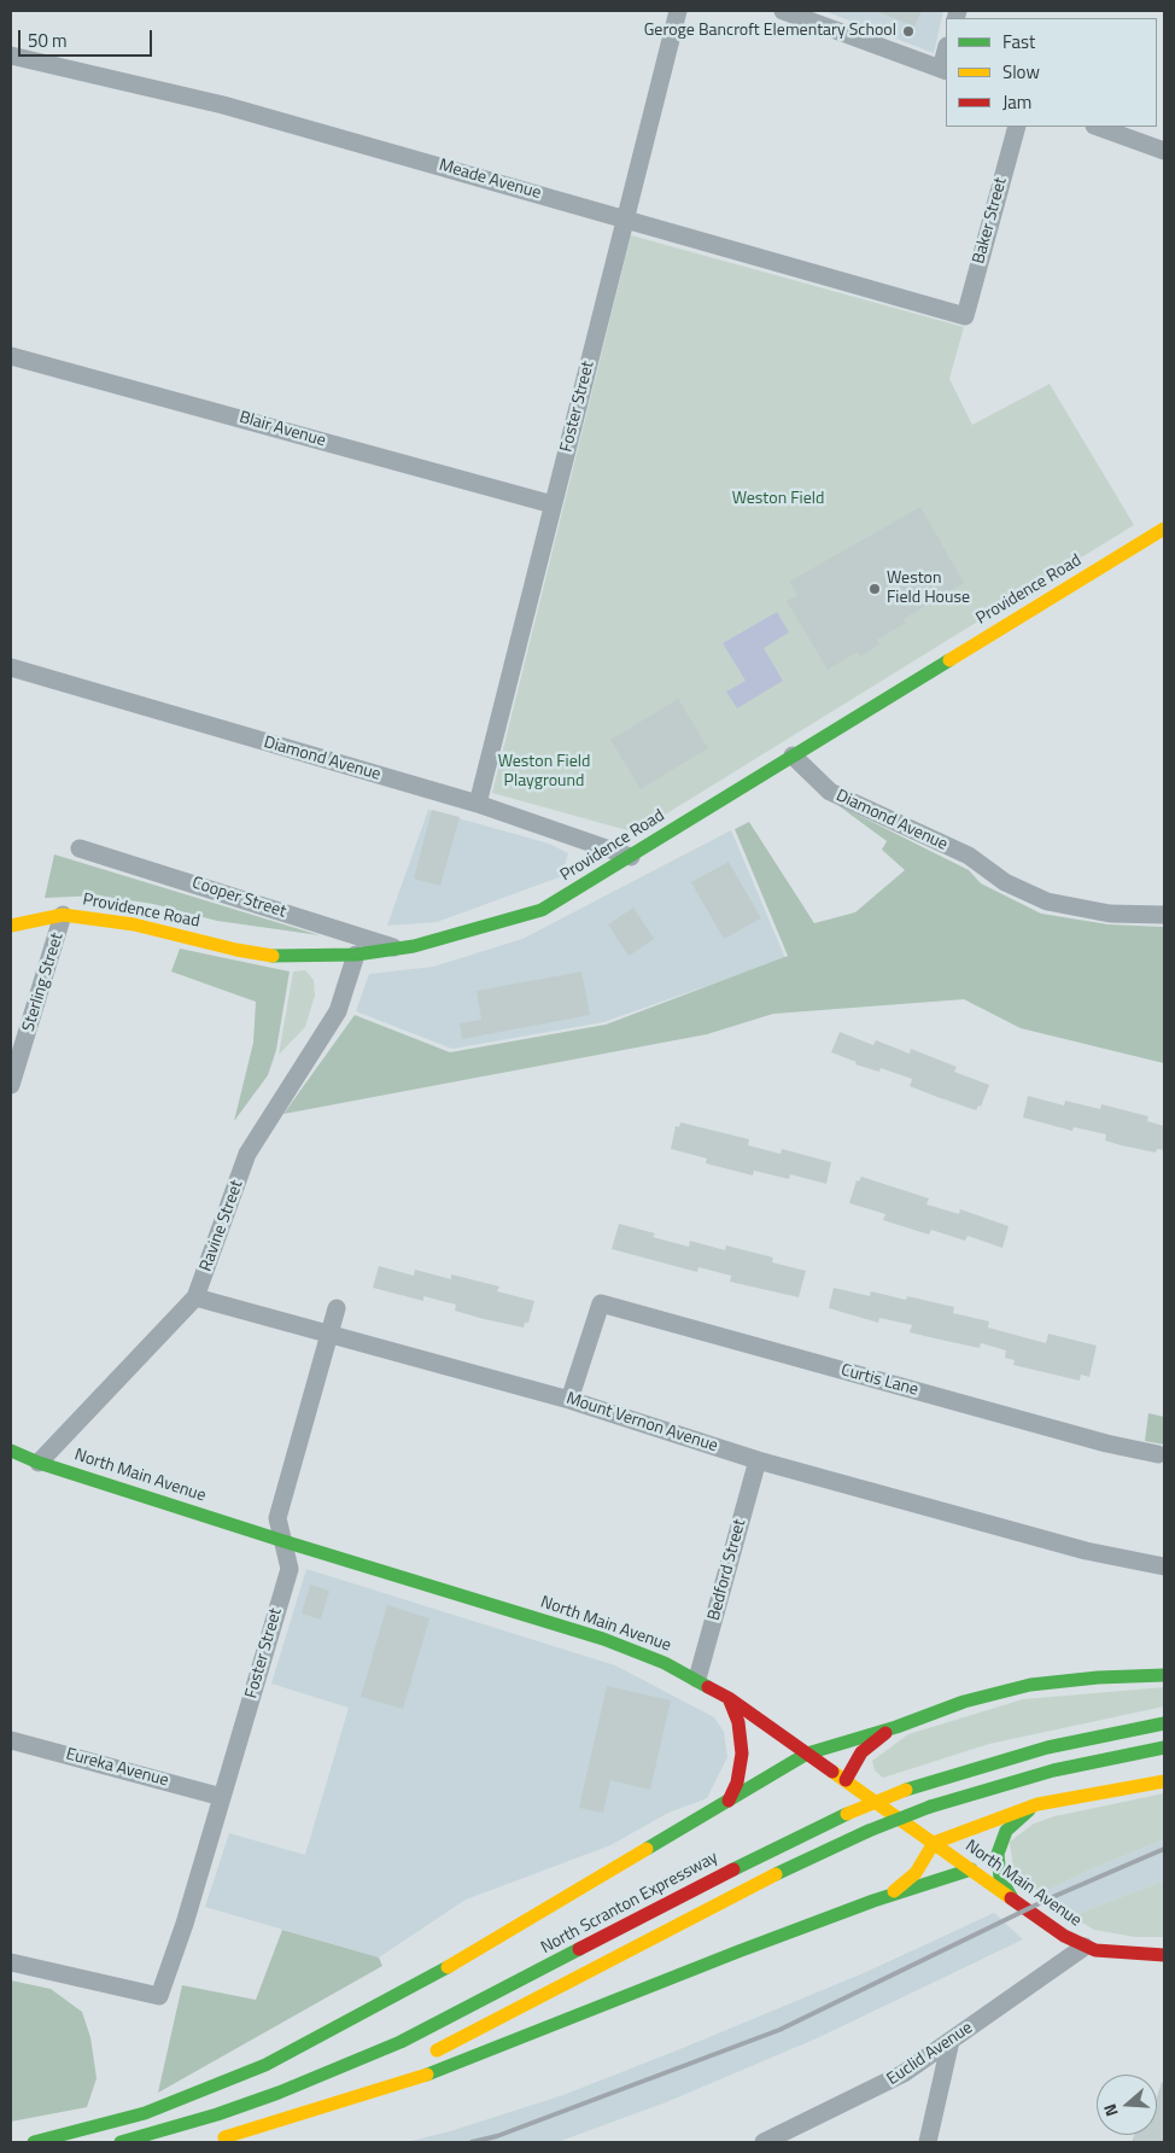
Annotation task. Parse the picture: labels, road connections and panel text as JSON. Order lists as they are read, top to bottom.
{
  "streets": {
    "main road": ["Providence Road", "North Main Avenue", "North Scranton Expressway"],
    "street": [
      "Meade Avenue",
      "Baker Street",
      "Foster Street",
      "Blair Avenue",
      "Diamond Avenue",
      "Cooper Street",
      "Sterling Street",
      "Ravine Street",
      "Curtis Lane",
      "Mount Vernon Avenue",
      "Bedford Street",
      "Eureka Avenue",
      "Euclid Avenue"
    ]
  },
  "crossings": [
    ["Meade Avenue", "Baker Street"],
    ["Meade Avenue", "Foster Street"],
    ["Foster Street", "Blair Avenue"],
    ["Foster Street", "Diamond Avenue"],
    ["Foster Street", "Mount Vernon Avenue"],
    ["Foster Street", "North Main Avenue"],
    ["Foster Street", "Eureka Avenue"],
    ["Providence Road", "Diamond Avenue"],
    ["Providence Road", "Cooper Street"],
    ["Providence Road", "Sterling Street"],
    ["Providence Road", "Ravine Street"],
    ["Ravine Street", "Mount Vernon Avenue"],
    ["Ravine Street", "North Main Avenue"],
    ["Curtis Lane", "Mount Vernon Avenue"],
    ["Mount Vernon Avenue", "Bedford Street"],
    ["North Main Avenue", "Bedford Street"],
    ["North Main Avenue", "Euclid Avenue"]
  ],
  "parks": ["Weston Field", "Weston Field Playground"],
  "places": ["Geroge Bancroft Elementary School", "Weston Field House"],
  "legend": ["Fast", "Slow", "Jam"],
  "scale_bar": "50 m",
  "north": "left"
}
